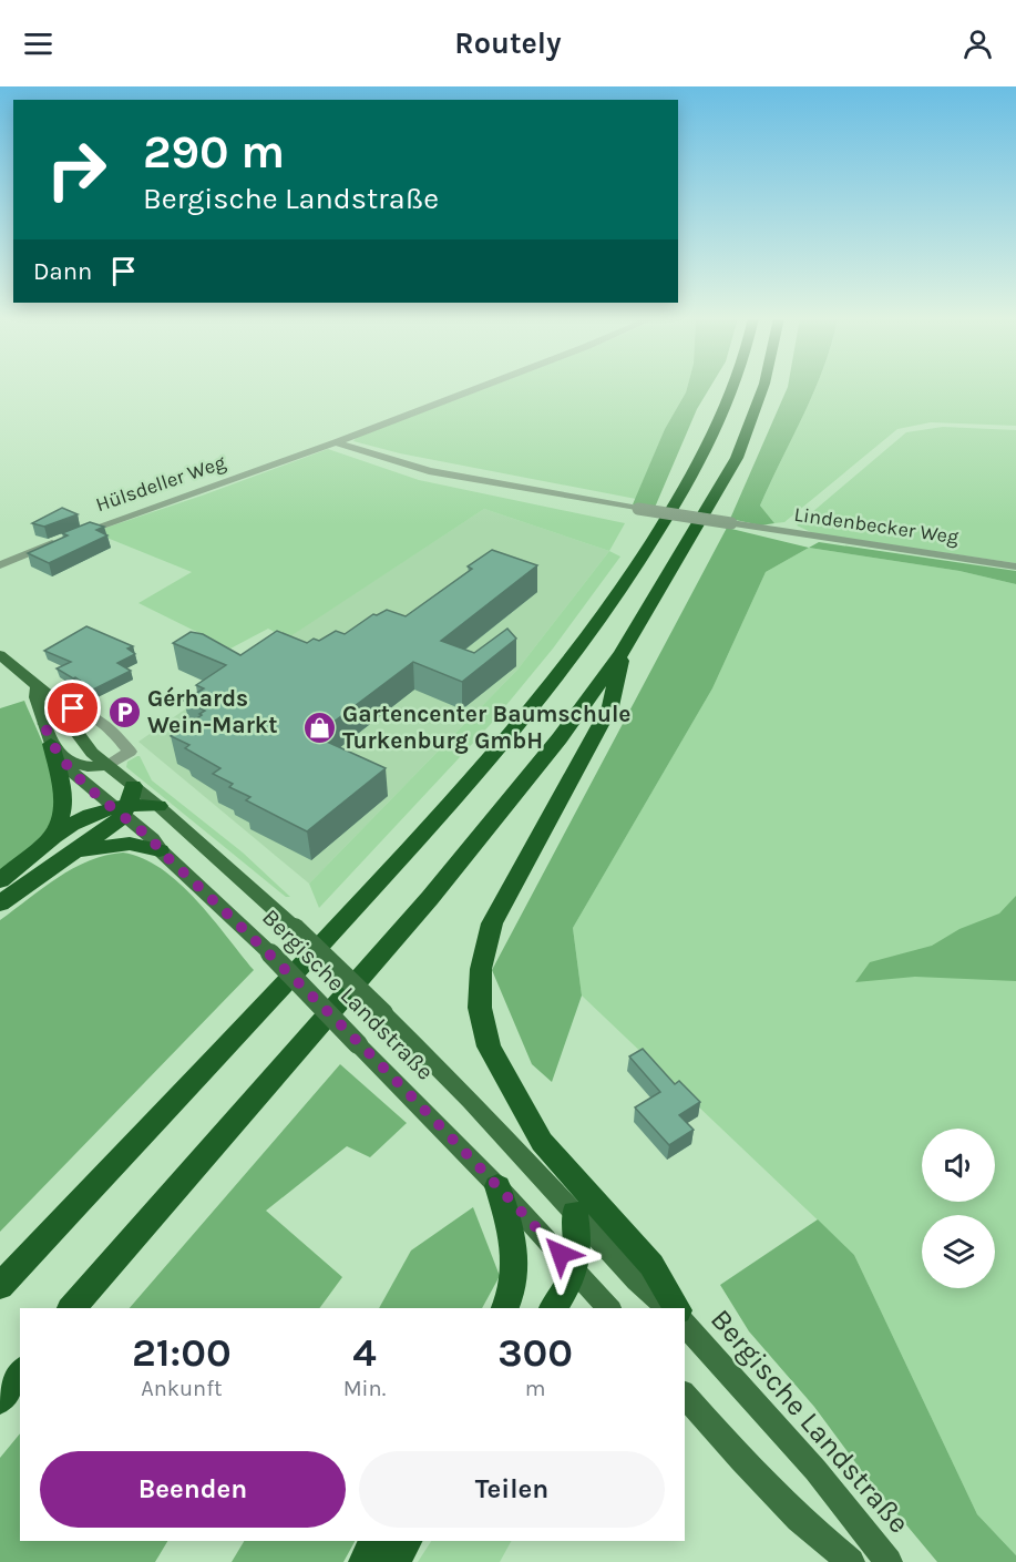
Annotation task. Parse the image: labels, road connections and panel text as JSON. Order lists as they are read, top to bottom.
{
  "streets": {
    "main road": ["Bergische Landstraße"],
    "street": ["Hülsdeller Weg", "Lindenbecker Weg"]
  },
  "crossings": [
    ["Hülsdeller Weg", "Lindenbecker Weg"]
  ],
  "places": {
    "parking": ["Gérhards Wein-Markt"],
    "shop": ["Gartencenter Baumschule Turkenburg GmbH"]
  },
  "page": {
    "header": "Routely",
    "turn": ["290 m", "Bergische Landstraße"],
    "then": "Dann",
    "eta": [
      "21:00",
      "Ankunft",
      "4",
      "Min.",
      "300",
      "m"
    ],
    "buttons": ["Beenden", "Teilen"]
  }
}
